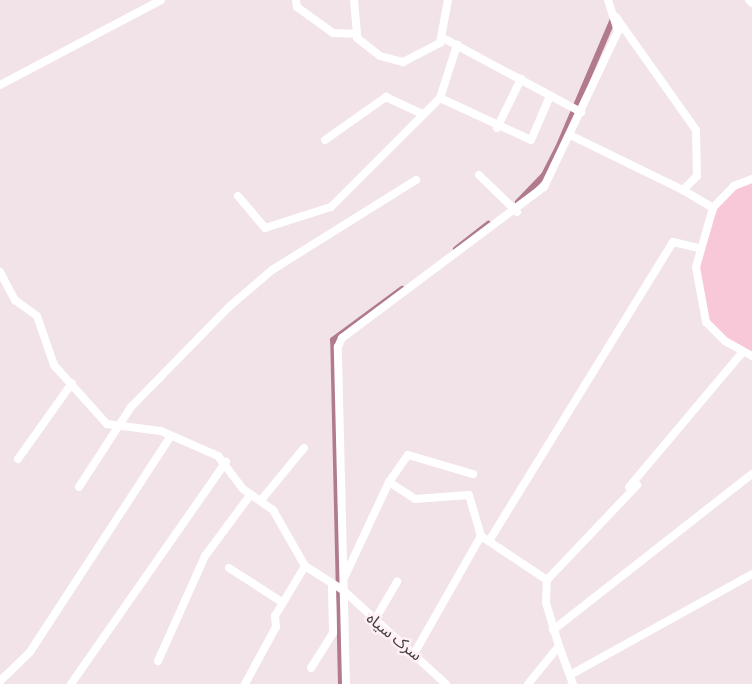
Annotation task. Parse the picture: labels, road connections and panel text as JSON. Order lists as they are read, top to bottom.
{
  "streets": {
    "street": ["سرک سیاه"]
  }
}
